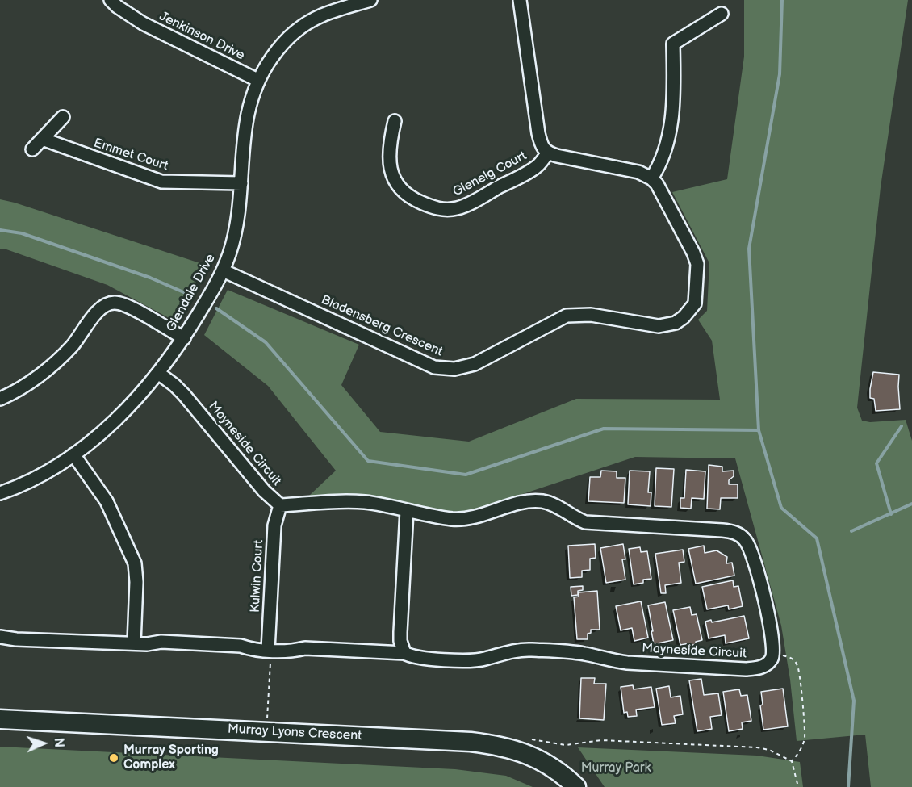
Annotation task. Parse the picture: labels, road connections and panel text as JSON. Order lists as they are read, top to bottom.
{
  "streets": {
    "street": [
      "Jenkinson Drive",
      "Emmet Court",
      "Glenelg Court",
      "Glendale Drive",
      "Bladensberg Crescent",
      "Mayneside Circuit",
      "Kulwin Court",
      "Murray Lyons Crescent"
    ]
  },
  "crossings": [
    ["Jenkinson Drive", "Glendale Drive"],
    ["Emmet Court", "Glendale Drive"],
    ["Glendale Drive", "Bladensberg Crescent"],
    ["Glendale Drive", "Mayneside Circuit"],
    ["Mayneside Circuit", "Kulwin Court"]
  ],
  "parks": ["Murray Park"],
  "places": ["Murray Sporting Complex"],
  "north": "right"
}
